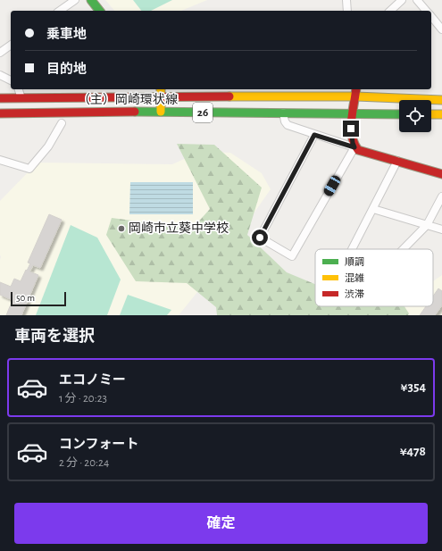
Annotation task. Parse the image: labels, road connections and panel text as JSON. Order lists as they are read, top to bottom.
{
  "streets": {
    "main road": ["（主）岡崎環状線", "26"]
  },
  "places": ["岡崎市立葵中学校"],
  "legend": ["順調", "混雑", "渋滞"],
  "scale_bar": "50 m",
  "page": {
    "banner": ["乗車地", "目的地"],
    "scale": "50 m",
    "heading": "車両を選択",
    "list": [
      {
        "name": "エコノミー",
        "note": "1 分 · 20:23",
        "value": "¥354"
      },
      {
        "name": "コンフォート",
        "note": "2 分 · 20:24",
        "value": "¥478"
      }
    ],
    "buttons": "確定"
  }
}
